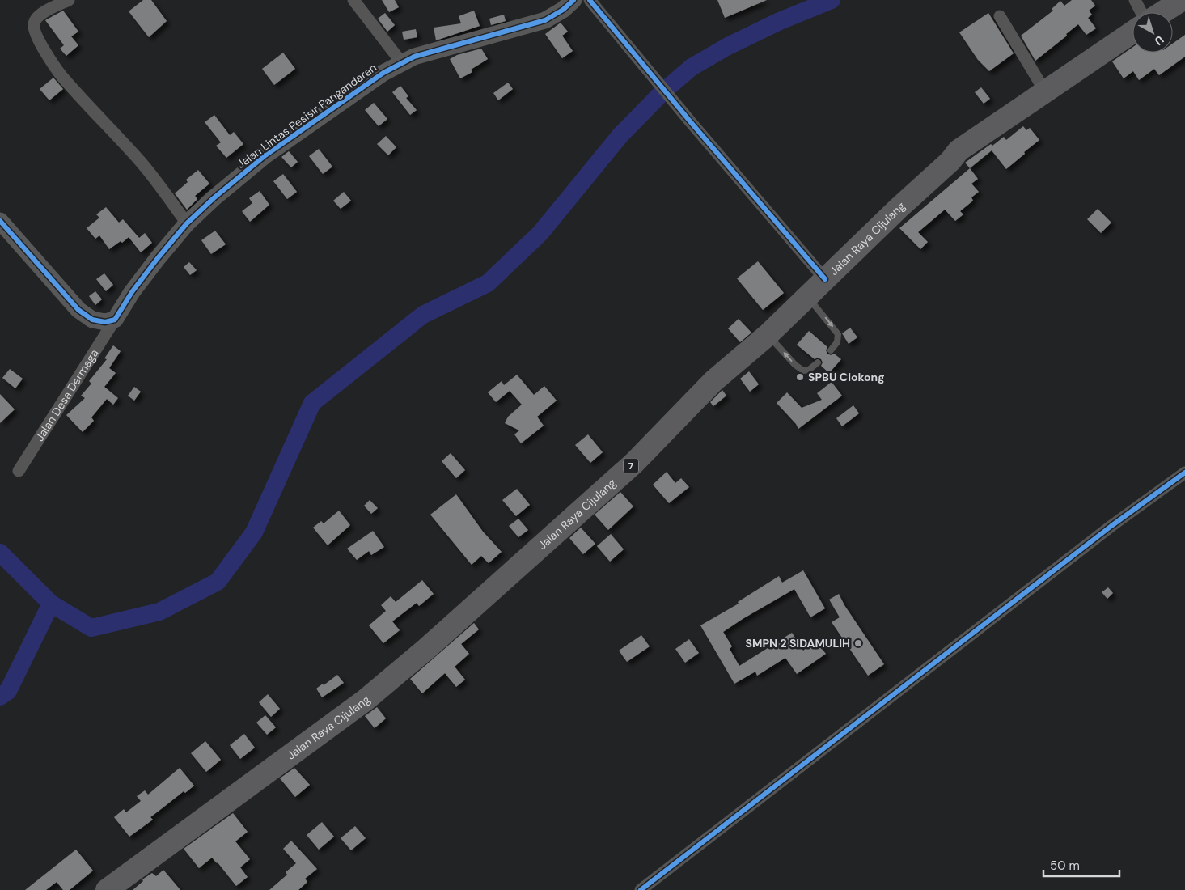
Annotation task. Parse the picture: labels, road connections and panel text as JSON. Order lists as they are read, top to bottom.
{
  "streets": {
    "highway": ["Jalan Raya Cijulang", "7"],
    "street": ["Jalan Lintas Pesisir Pangandaran", "Jalan Desa Dermaga"]
  },
  "crossings": [
    ["Jalan Lintas Pesisir Pangandaran", "Jalan Desa Dermaga"]
  ],
  "places": ["SPBU Ciokong", "SMPN 2 SIDAMULIH"],
  "scale_bar": "50 m",
  "north": "bottom right"
}
